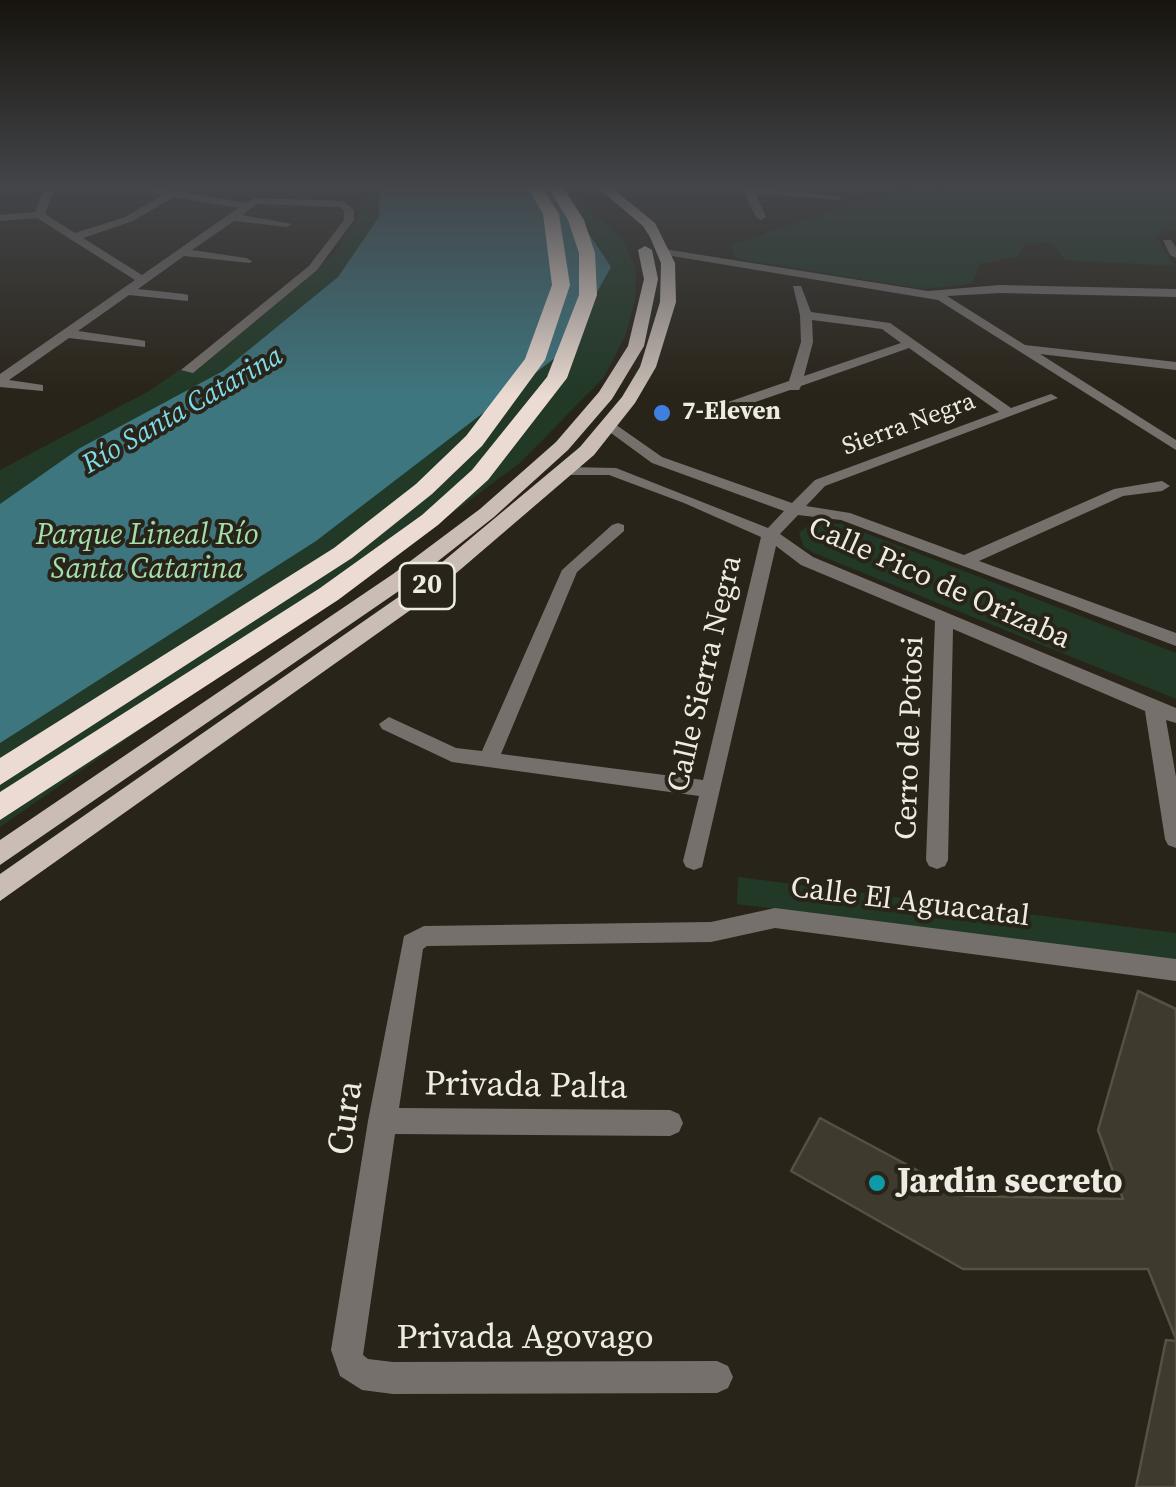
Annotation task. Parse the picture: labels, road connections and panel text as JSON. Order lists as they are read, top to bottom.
{
  "streets": {
    "main road": ["20"],
    "street": [
      "Sierra Negra",
      "Calle Pico de Orizaba",
      "Calle Sierra Negra",
      "Cerro de Potosi",
      "Calle El Aguacatal",
      "Privada Palta",
      "Cura",
      "Privada Agovago"
    ]
  },
  "crossings": [
    ["Sierra Negra", "Calle Pico de Orizaba"],
    ["Sierra Negra", "Calle Sierra Negra"],
    ["Calle Pico de Orizaba", "20"],
    ["Calle Pico de Orizaba", "Calle Sierra Negra"],
    ["Calle Pico de Orizaba", "Cerro de Potosi"],
    ["Calle El Aguacatal", "Cura"],
    ["Privada Palta", "Cura"],
    ["Cura", "Privada Agovago"]
  ],
  "water": ["Río Santa Catarina"],
  "parks": ["Parque Lineal Río Santa Catarina"],
  "places": ["7-Eleven", "Jardin secreto"]
}
